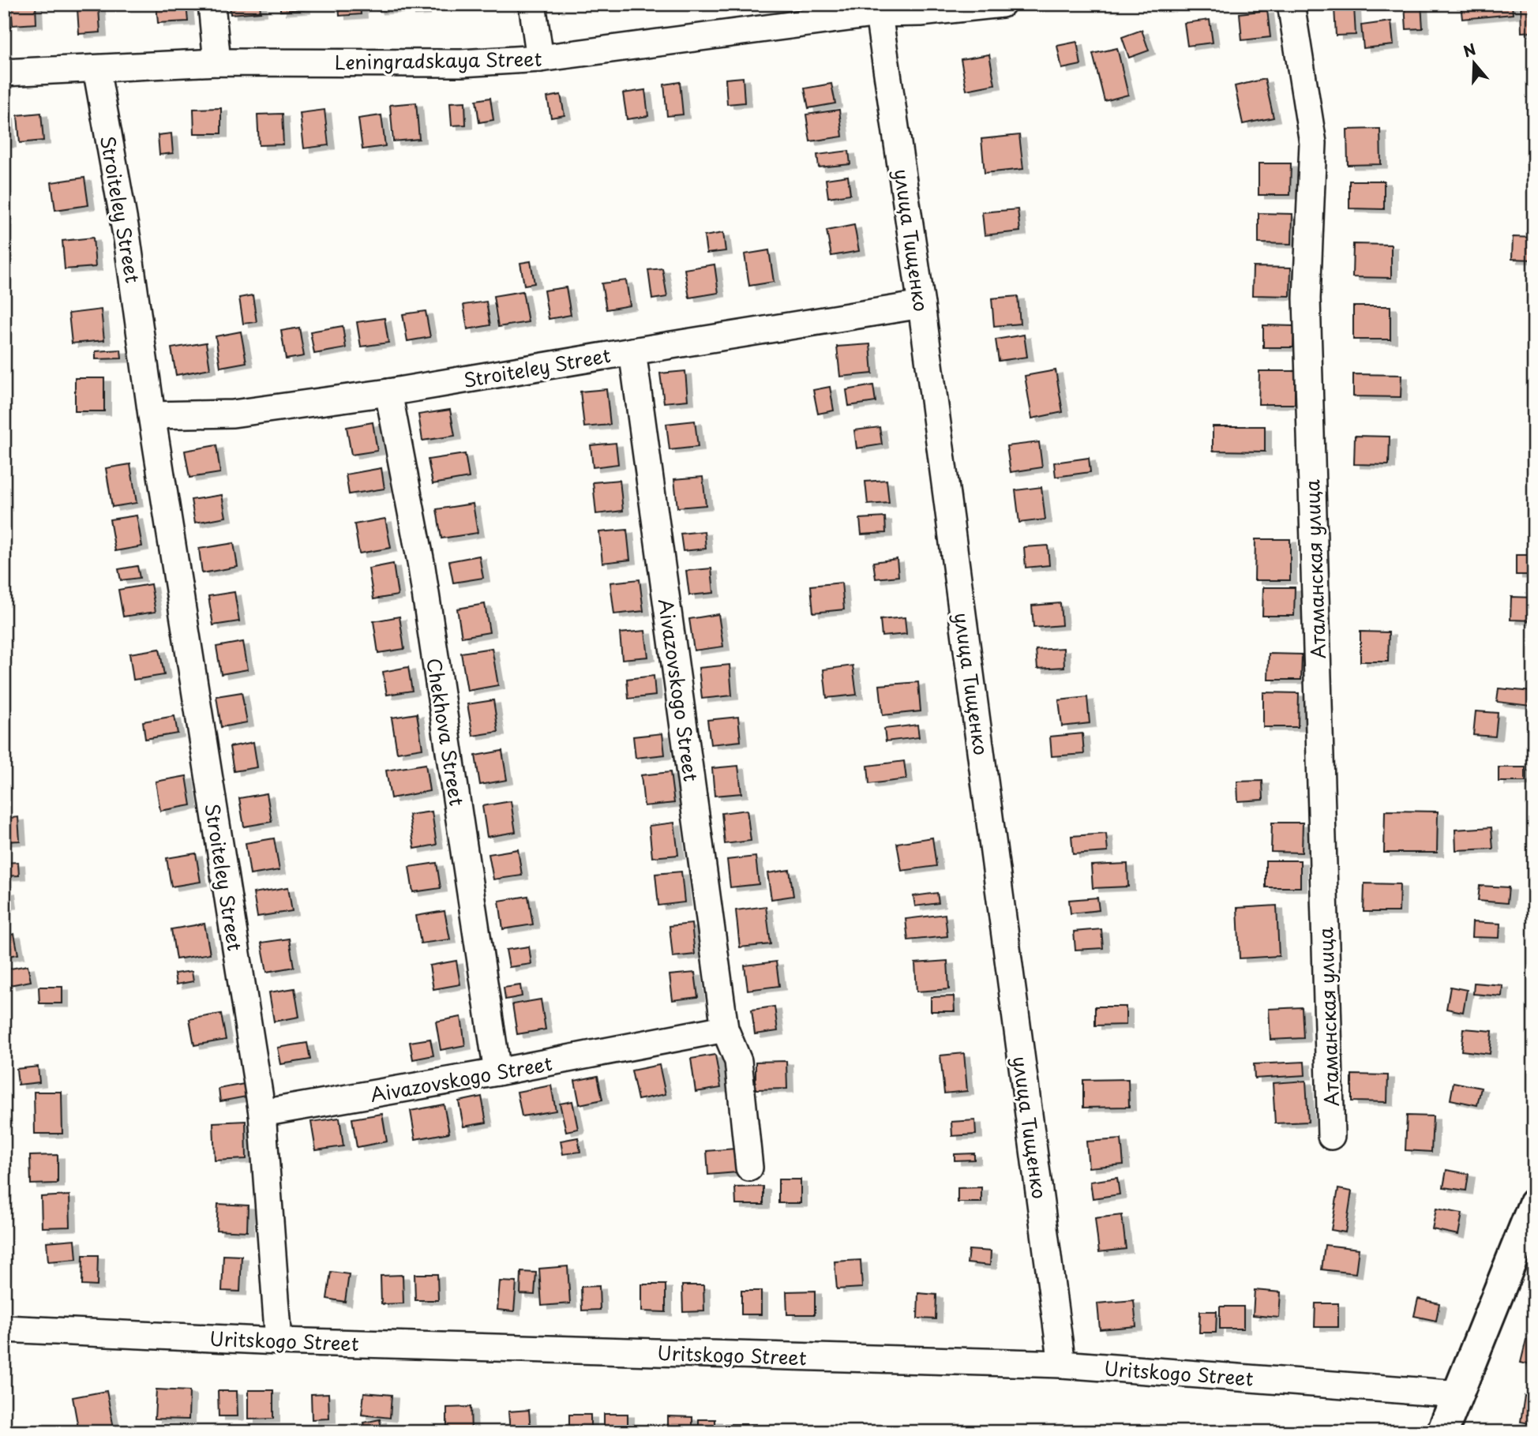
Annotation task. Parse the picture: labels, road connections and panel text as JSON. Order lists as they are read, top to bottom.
{
  "streets": {
    "street": [
      "Leningradskaya Street",
      "Stroiteley Street",
      "улица Тищенко",
      "Атаманская улица",
      "Aivazovskogo Street",
      "Chekhova Street",
      "Uritskogo Street"
    ]
  },
  "crossings": [
    ["Leningradskaya Street", "Stroiteley Street"],
    ["Leningradskaya Street", "улица Тищенко"],
    ["Stroiteley Street", "улица Тищенко"],
    ["Stroiteley Street", "Aivazovskogo Street"],
    ["Stroiteley Street", "Chekhova Street"],
    ["Stroiteley Street", "Uritskogo Street"],
    ["улица Тищенко", "Uritskogo Street"],
    ["Aivazovskogo Street", "Chekhova Street"]
  ],
  "north": "top"
}
